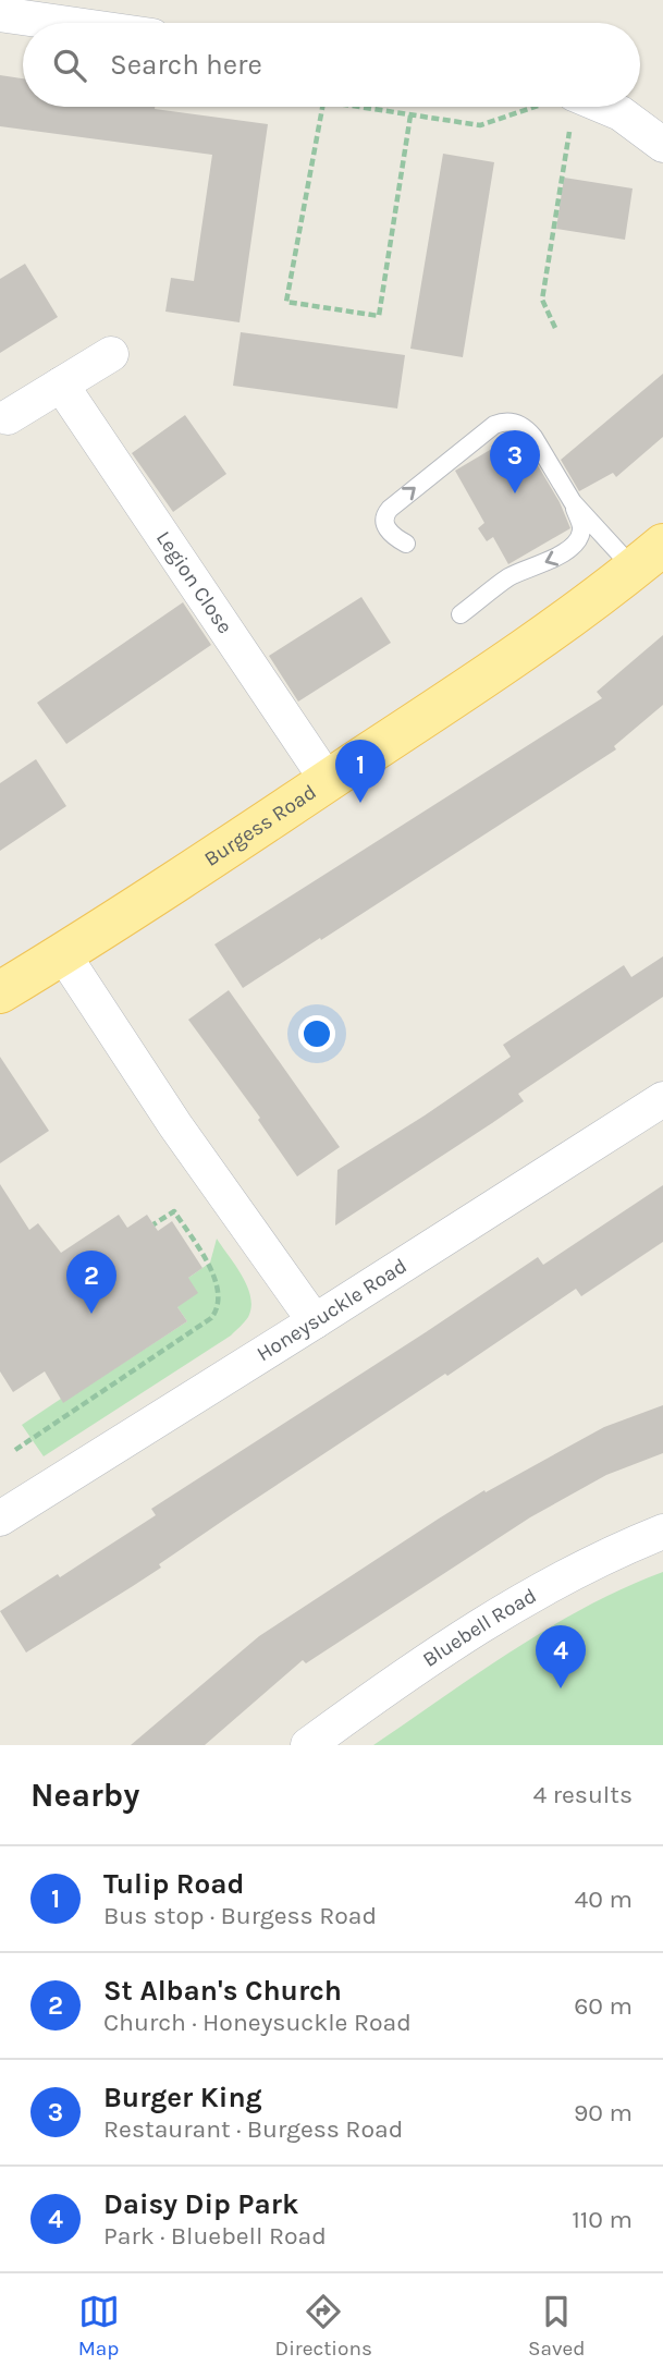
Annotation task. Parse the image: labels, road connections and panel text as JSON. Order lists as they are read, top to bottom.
{
  "streets": {
    "main road": ["Burgess Road"],
    "street": ["Legion Close", "Honeysuckle Road", "Bluebell Road"]
  },
  "crossings": [
    ["Legion Close", "Burgess Road"]
  ],
  "page": {
    "search": "Search here",
    "pins": [
      "3",
      "1",
      "2",
      "4"
    ],
    "heading": ["Nearby", "4 results"],
    "list": [
      {
        "mark": "1",
        "name": "Tulip Road",
        "note": "Bus stop · Burgess Road",
        "value": "40 m"
      },
      {
        "mark": "2",
        "name": "St Alban's Church",
        "note": "Church · Honeysuckle Road",
        "value": "60 m"
      },
      {
        "mark": "3",
        "name": "Burger King",
        "note": "Restaurant · Burgess Road",
        "value": "90 m"
      },
      {
        "mark": "4",
        "name": "Daisy Dip Park",
        "note": "Park · Bluebell Road",
        "value": "110 m"
      }
    ],
    "nav": ["Map", "Directions", "Saved"]
  }
}
